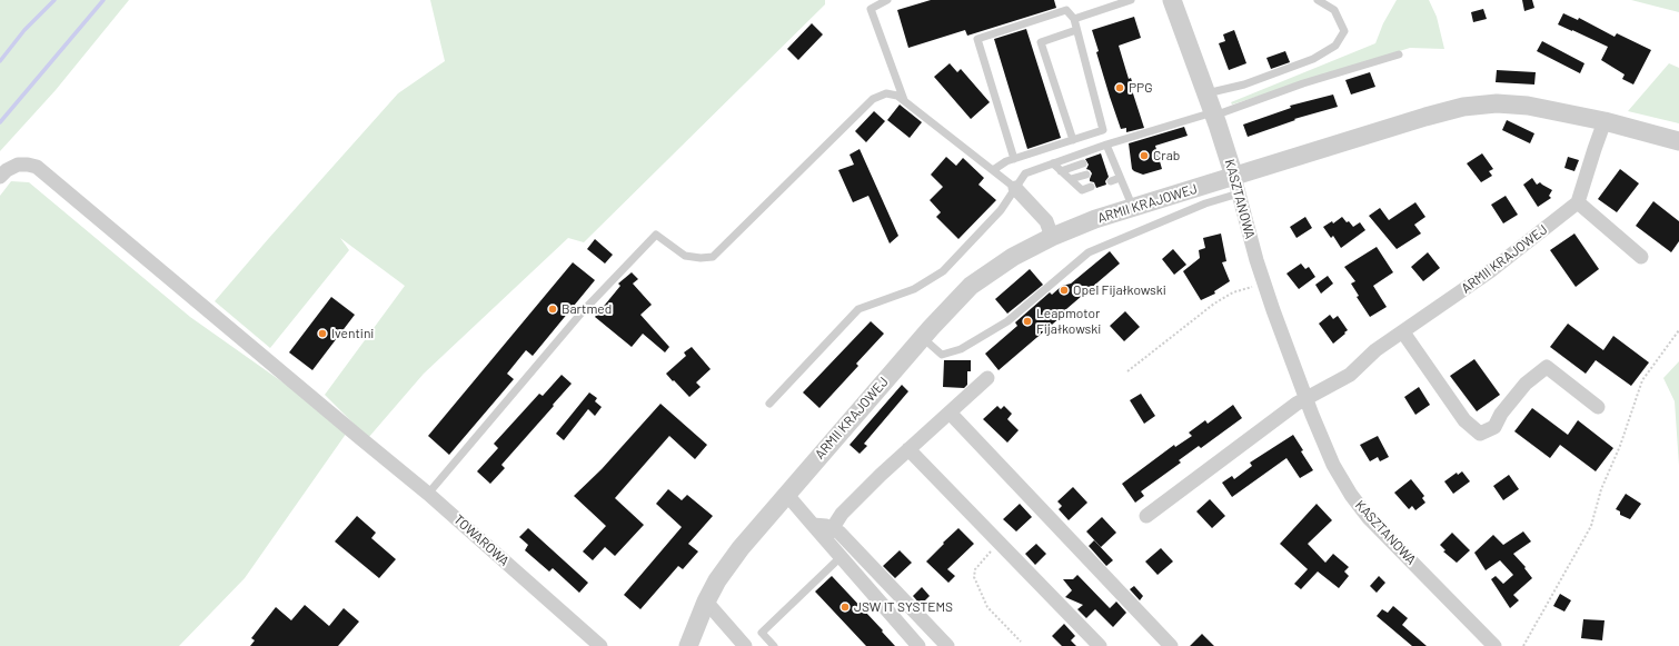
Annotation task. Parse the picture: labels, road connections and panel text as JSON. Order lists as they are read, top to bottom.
{
  "streets": {
    "street": ["KASZTANOWA", "ARMII KRAJOWEJ", "TOWAROWA"]
  },
  "crossings": [
    ["KASZTANOWA", "ARMII KRAJOWEJ"]
  ],
  "places": [
    "PPG",
    "Crab",
    "Opel Fijałkowski",
    "Bartmed",
    "Leapmotor Fijałkowski",
    "Iventini",
    "JSW IT SYSTEMS"
  ]
}
